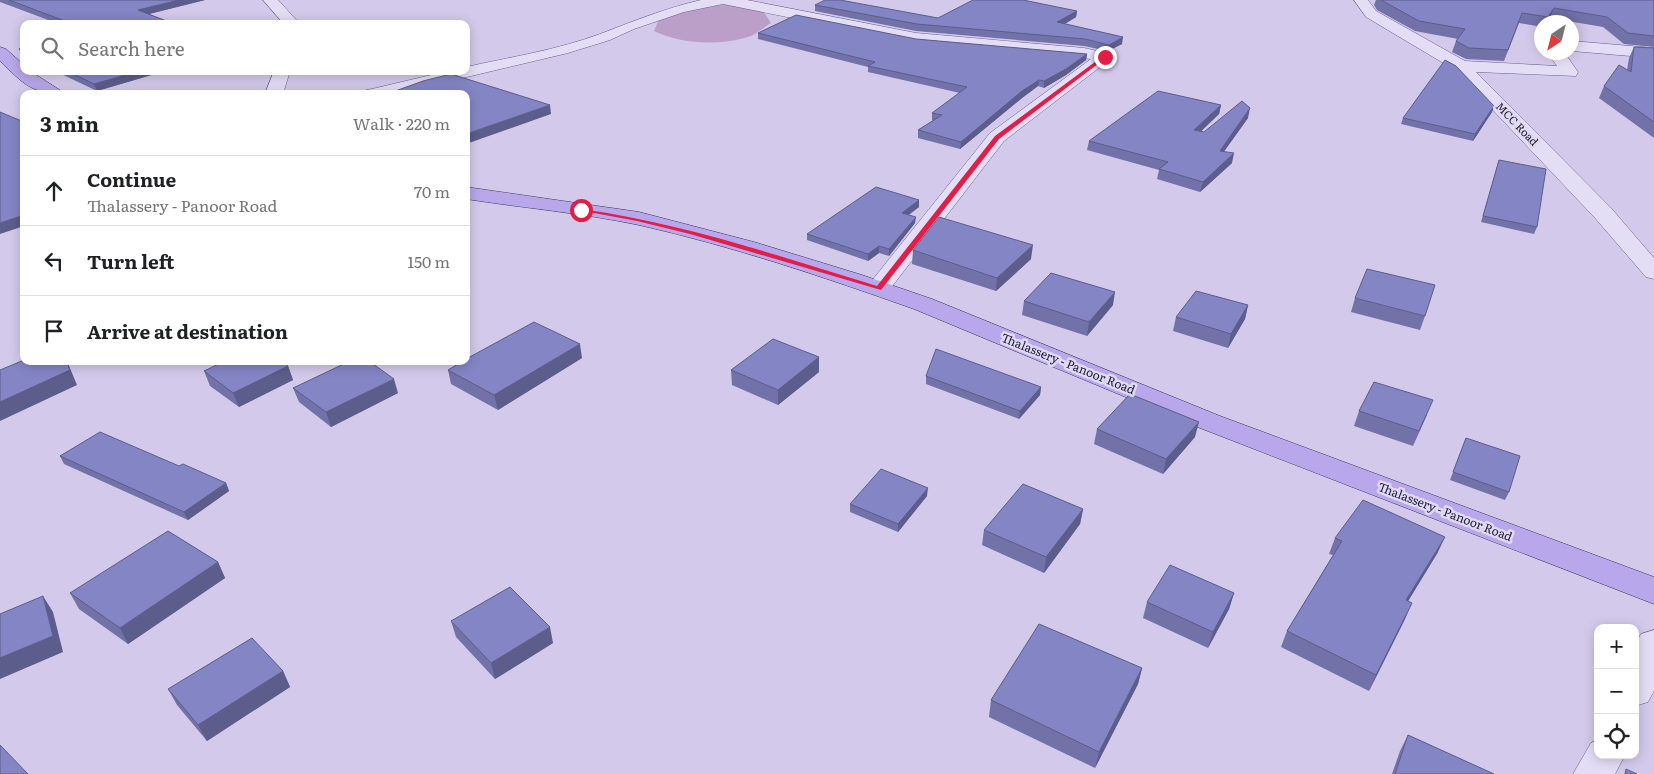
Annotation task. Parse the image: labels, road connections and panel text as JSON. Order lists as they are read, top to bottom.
{
  "streets": {
    "main road": ["Thalassery - Panoor Road"],
    "street": ["MCC Road"]
  },
  "north": "bottom left",
  "page": {
    "search": "Search here",
    "heading": ["3 min", "Walk · 220 m"],
    "list": [
      ["Continue", "Thalassery - Panoor Road", "70 m"],
      ["Turn left", "150 m"],
      "Arrive at destination"
    ],
    "map_buttons": ["+", "−"]
  }
}
